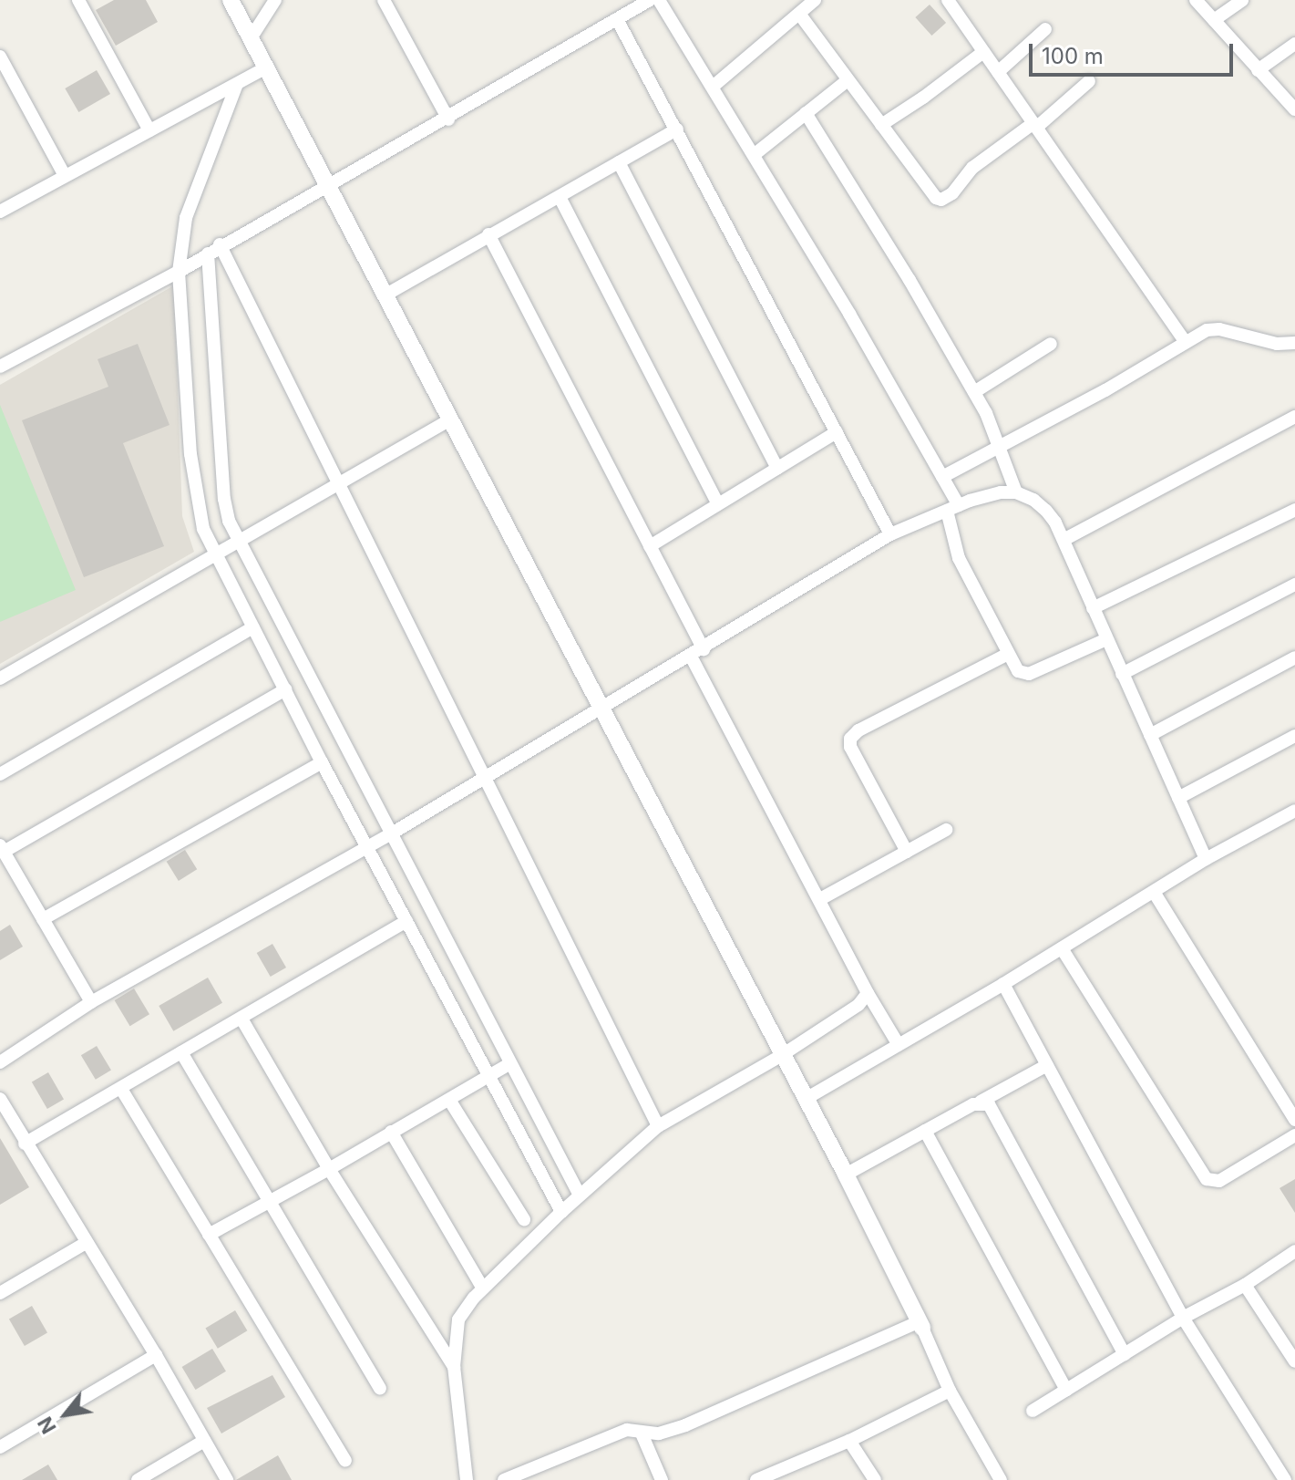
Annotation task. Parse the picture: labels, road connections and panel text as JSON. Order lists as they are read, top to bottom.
{
  "scale_bar": "100 m",
  "north": "bottom left"
}
